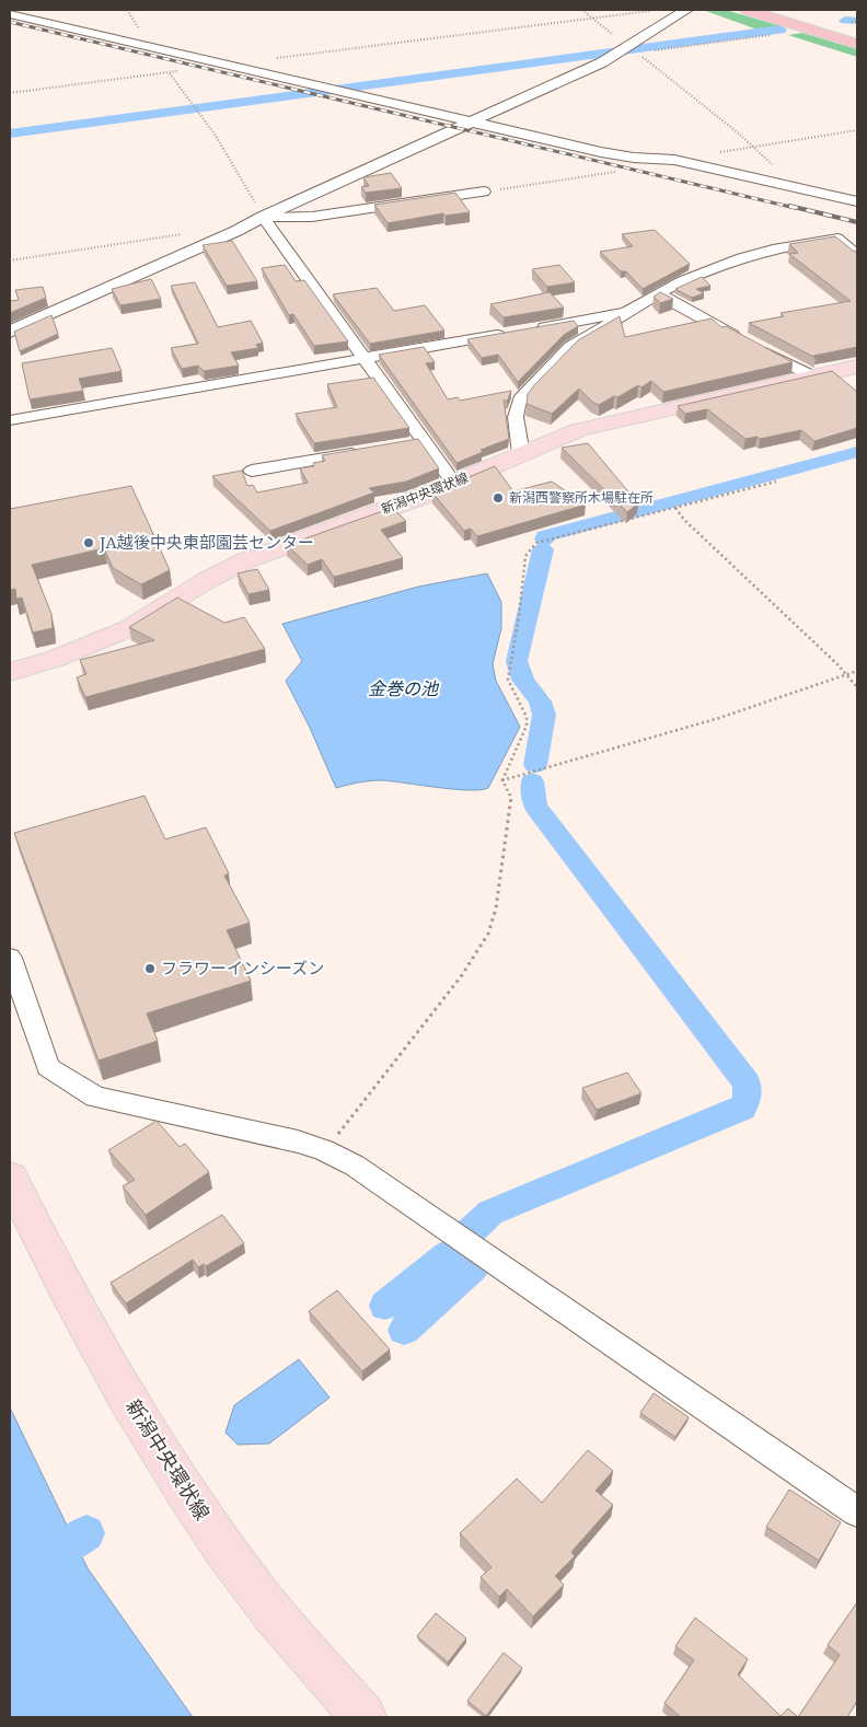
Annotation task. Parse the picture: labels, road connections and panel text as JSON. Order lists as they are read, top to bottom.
{
  "streets": {
    "main road": ["新潟中央環状線"]
  },
  "water": ["金巻の池"],
  "places": ["新潟西警察所木場駐在所", "JA越後中央東部園芸センター", "フラワーインシーズン"]
}
